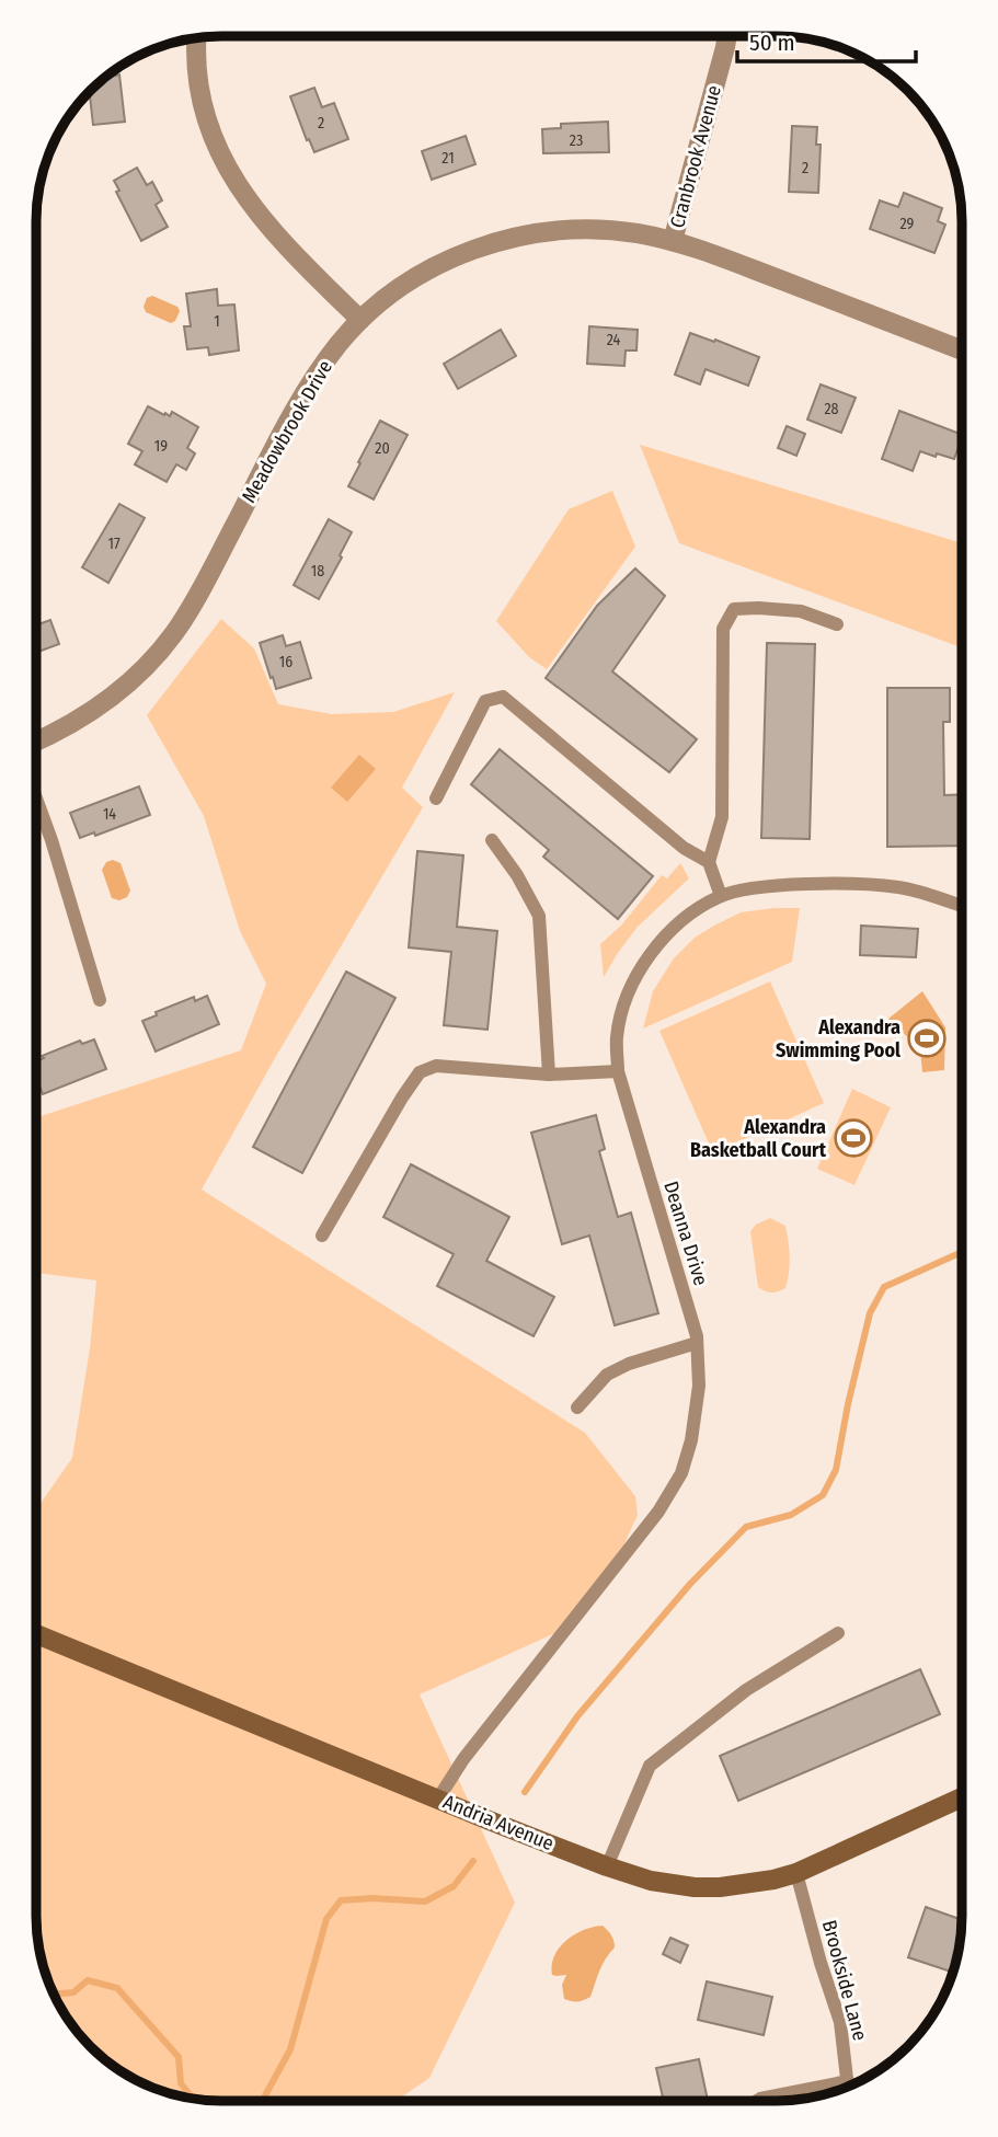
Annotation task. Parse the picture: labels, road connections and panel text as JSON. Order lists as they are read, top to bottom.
{
  "streets": {
    "street": ["Cranbrook Avenue", "Meadowbrook Drive", "Andria Avenue"],
    "lane": ["Deanna Drive", "Brookside Lane"]
  },
  "crossings": [
    ["Cranbrook Avenue", "Meadowbrook Drive"],
    ["Deanna Drive", "Andria Avenue"],
    ["Andria Avenue", "Brookside Lane"]
  ],
  "places": {
    "sports": ["Alexandra Swimming Pool", "Alexandra Basketball Court"]
  },
  "house_numbers": [
    "2",
    "23",
    "21",
    "2",
    "29",
    "1",
    "24",
    "28",
    "19",
    "20",
    "17",
    "18",
    "16",
    "14"
  ],
  "scale_bar": "50 m"
}
